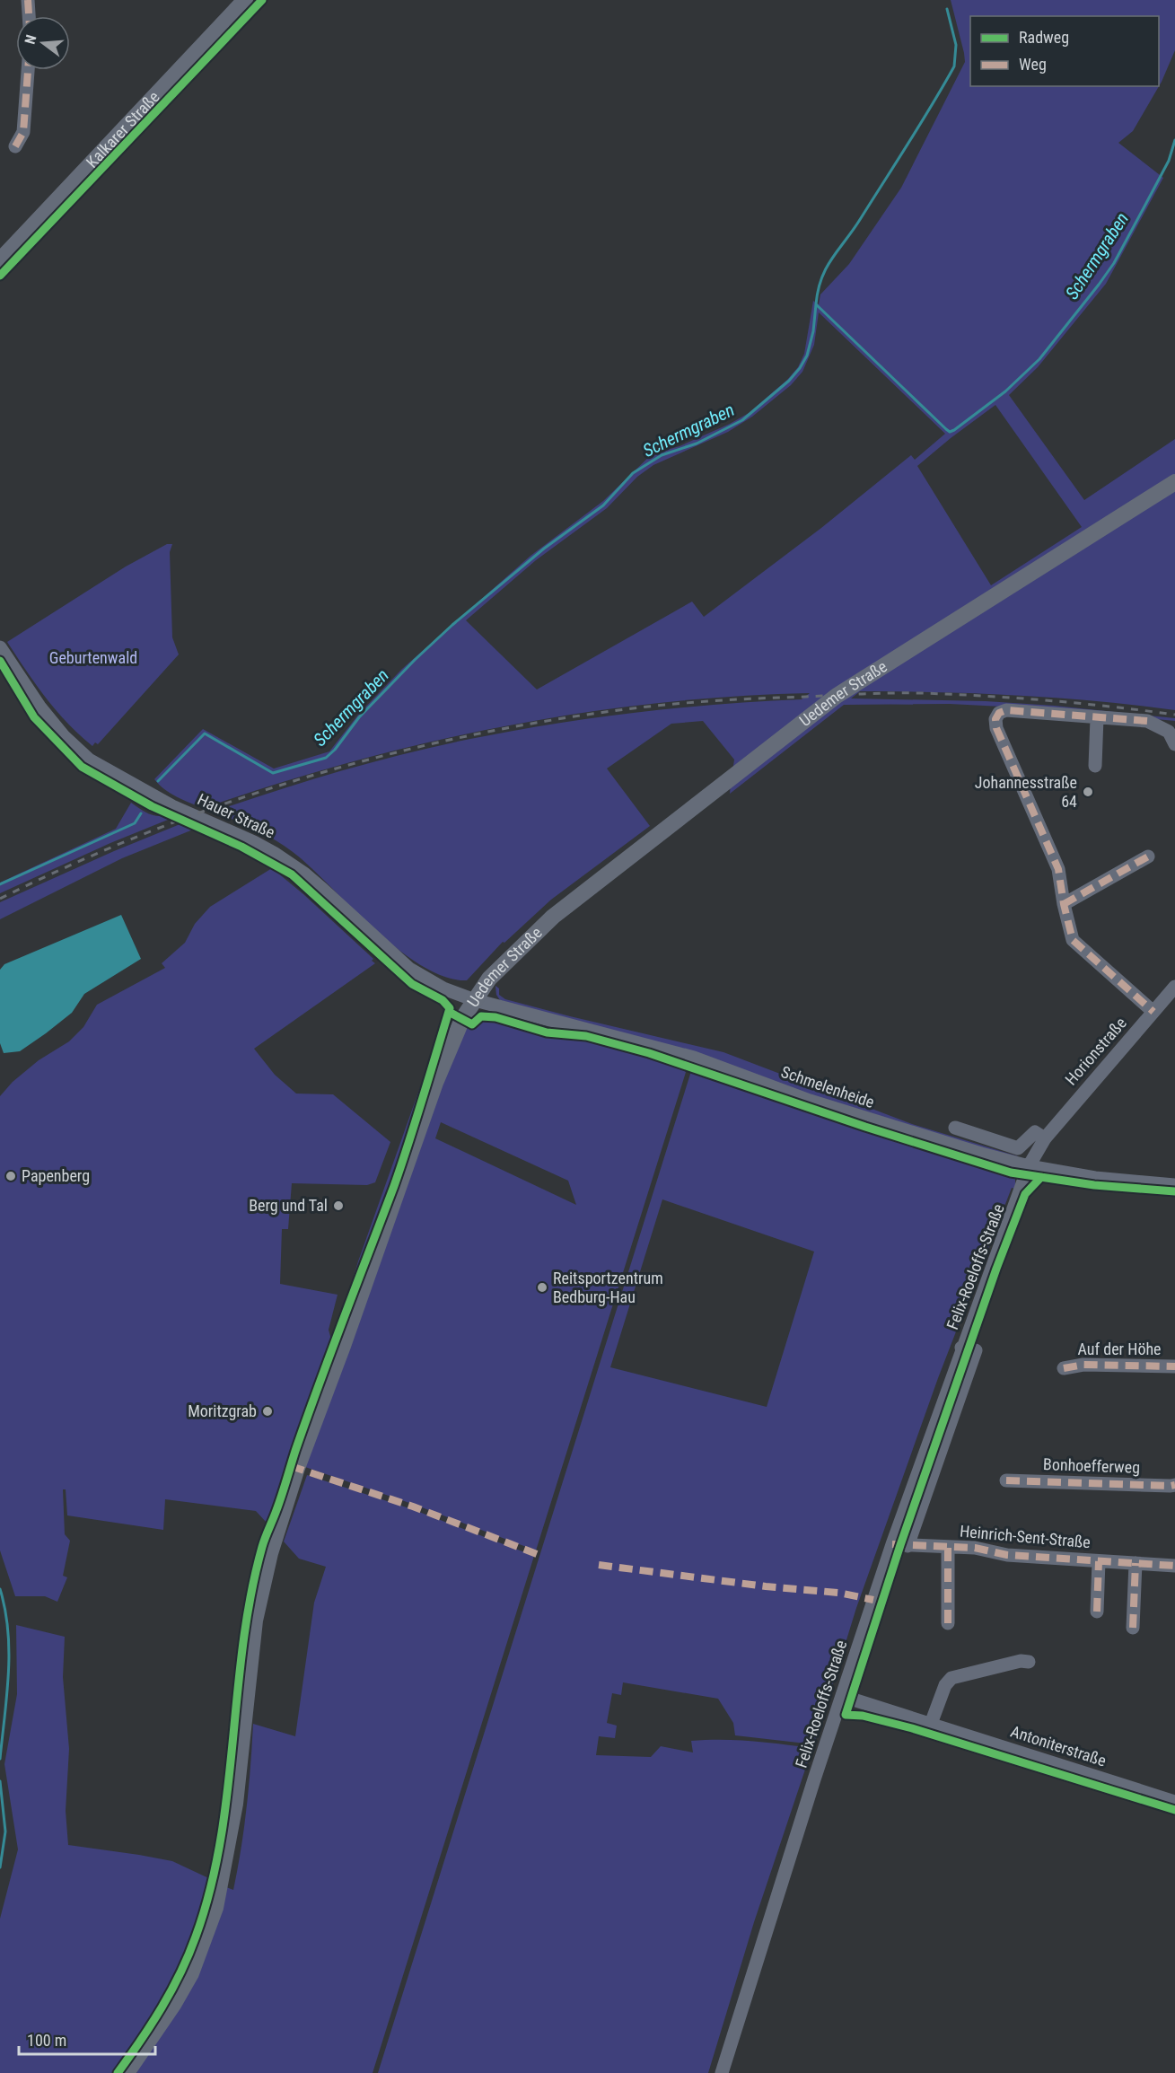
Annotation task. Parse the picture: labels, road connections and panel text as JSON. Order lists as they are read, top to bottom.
{
  "streets": {
    "main road": ["Kalkarer Straße", "Uedemer Straße"],
    "street": [
      "Hauer Straße",
      "Horionstraße",
      "Schmelenheide",
      "Felix-Roeloffs-Straße",
      "Auf der Höhe",
      "Bonhoefferweg",
      "Heinrich-Sent-Straße",
      "Antoniterstraße"
    ]
  },
  "crossings": [
    ["Uedemer Straße", "Hauer Straße"],
    ["Uedemer Straße", "Schmelenheide"],
    ["Hauer Straße", "Schmelenheide"],
    ["Horionstraße", "Schmelenheide"],
    ["Horionstraße", "Felix-Roeloffs-Straße"],
    ["Schmelenheide", "Felix-Roeloffs-Straße"],
    ["Felix-Roeloffs-Straße", "Heinrich-Sent-Straße"],
    ["Felix-Roeloffs-Straße", "Antoniterstraße"]
  ],
  "water": ["Schermgraben"],
  "parks": ["Geburtenwald"],
  "places": [
    "Johannesstraße 64",
    "Papenberg",
    "Berg und Tal",
    "Reitsportzentrum Bedburg-Hau",
    "Moritzgrab"
  ],
  "legend": ["Radweg", "Weg"],
  "scale_bar": "100 m",
  "north": "left"
}
